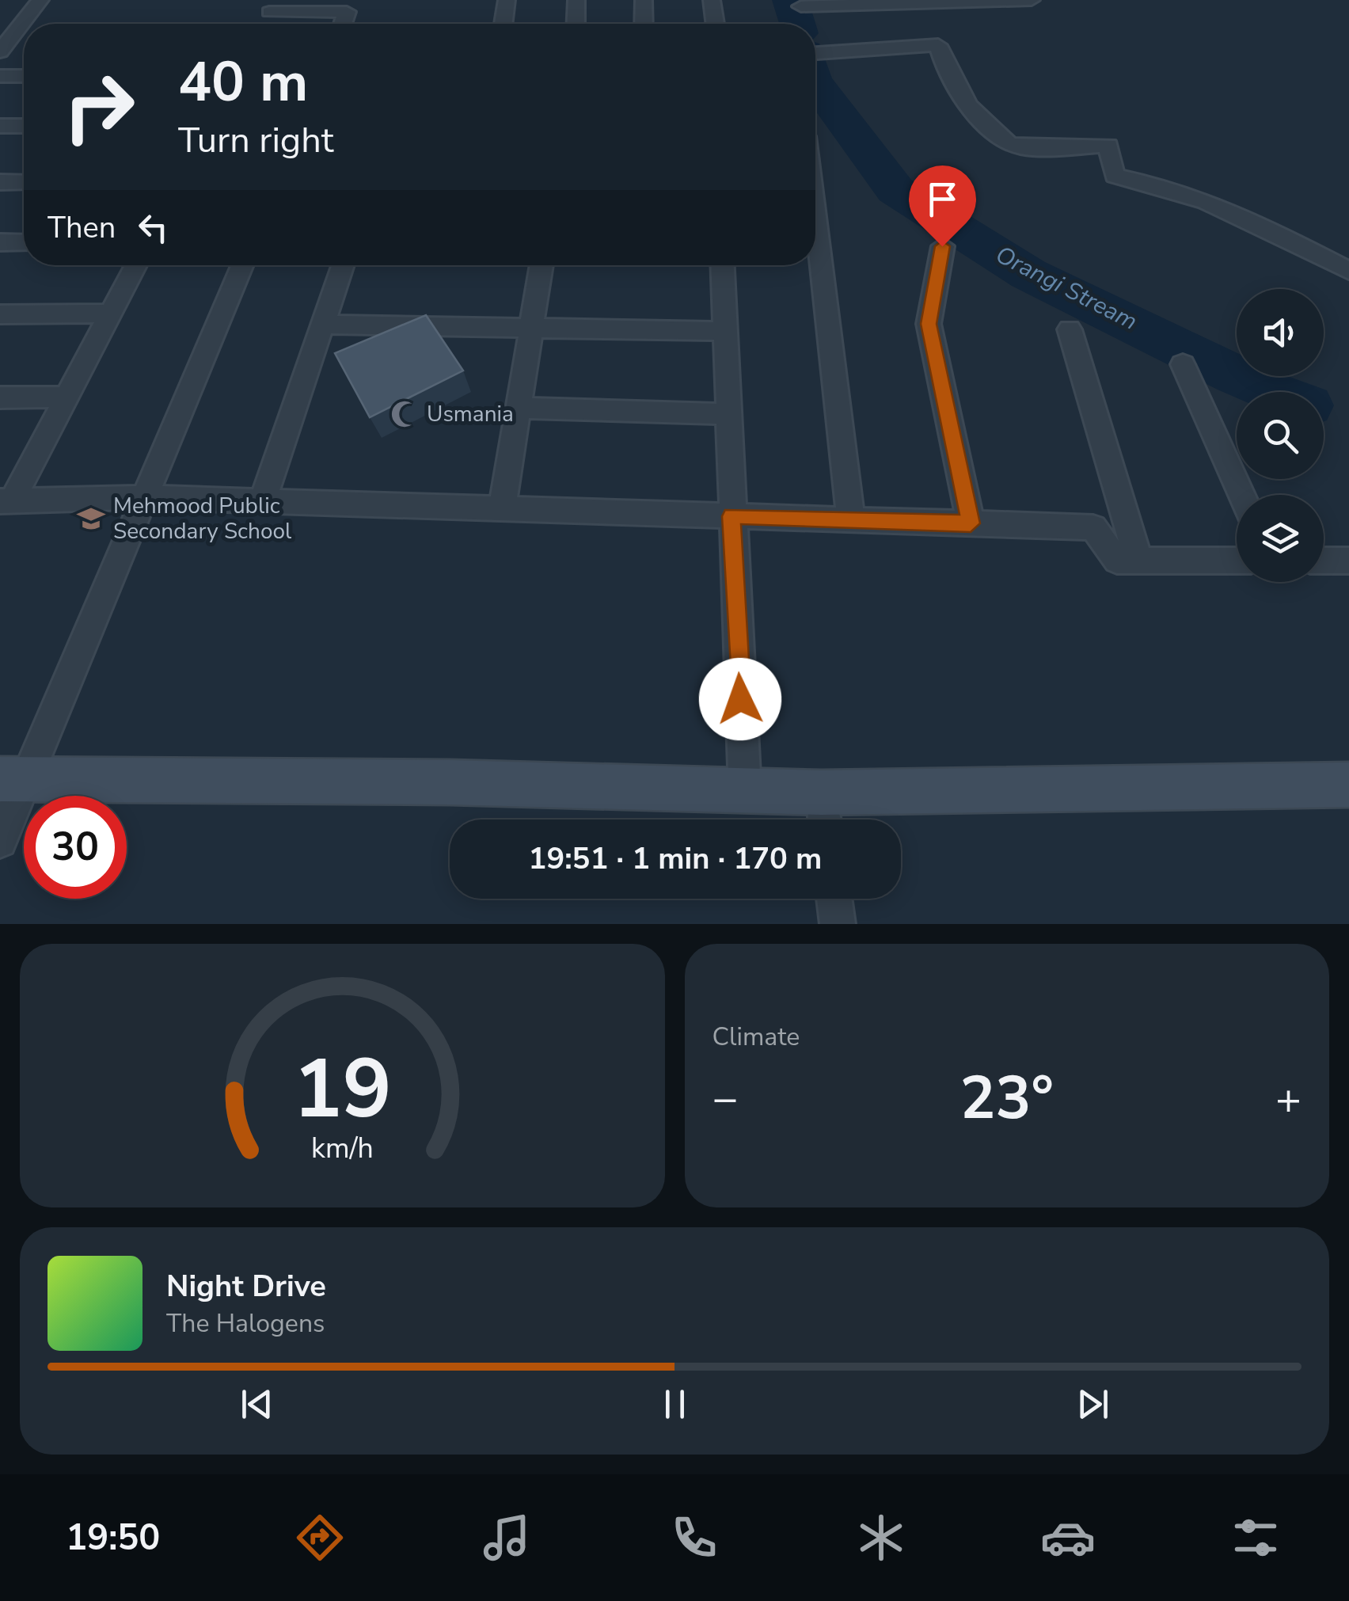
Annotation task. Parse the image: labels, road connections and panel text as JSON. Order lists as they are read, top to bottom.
{
  "water": ["Orangi Stream"],
  "places": {
    "mosque": ["Usmania"],
    "school or university": ["Mehmood Public Secondary School"]
  },
  "page": {
    "turn": ["40 m", "Turn right"],
    "then": "Then",
    "limit": "30",
    "trip": "19:51 · 1 min · 170 m",
    "tile": "Climate",
    "heat": ["−", "23°", "+"],
    "song": ["Night Drive", "The Halogens"],
    "tabs": "19:50",
    "gauge": ["19", "km/h"]
  }
}
